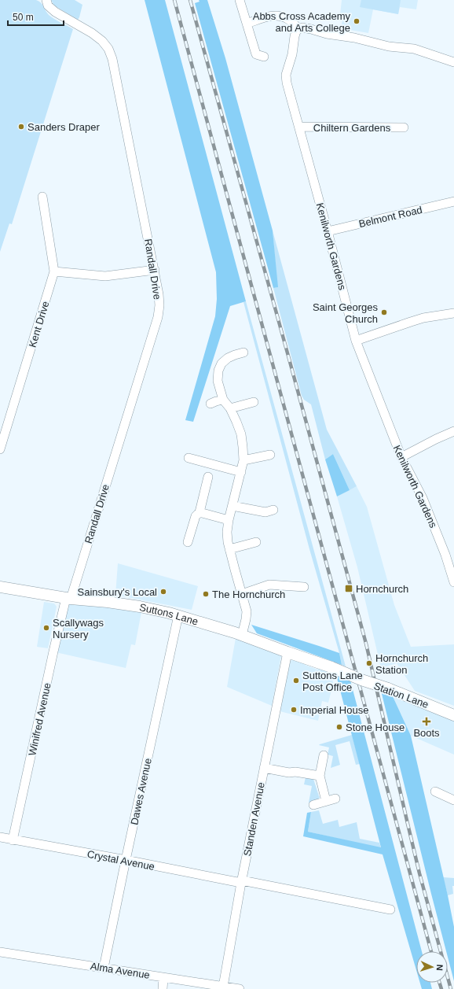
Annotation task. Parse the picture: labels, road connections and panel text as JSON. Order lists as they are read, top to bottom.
{
  "streets": {
    "street": [
      "Chiltern Gardens",
      "Belmont Road",
      "Kenilworth Gardens",
      "Randall Drive",
      "Kent Drive",
      "Suttons Lane",
      "Station Lane",
      "Winifred Avenue",
      "Dawes Avenue",
      "Standen Avenue",
      "Crystal Avenue",
      "Alma Avenue"
    ]
  },
  "crossings": [
    ["Chiltern Gardens", "Kenilworth Gardens"],
    ["Belmont Road", "Kenilworth Gardens"],
    ["Randall Drive", "Suttons Lane"],
    ["Randall Drive", "Winifred Avenue"],
    ["Suttons Lane", "Station Lane"],
    ["Suttons Lane", "Winifred Avenue"],
    ["Suttons Lane", "Dawes Avenue"],
    ["Suttons Lane", "Standen Avenue"],
    ["Winifred Avenue", "Crystal Avenue"],
    ["Dawes Avenue", "Crystal Avenue"],
    ["Dawes Avenue", "Alma Avenue"],
    ["Standen Avenue", "Crystal Avenue"],
    ["Standen Avenue", "Alma Avenue"]
  ],
  "places": {
    "other": [
      "Abbs Cross Academy and Arts College",
      "Sanders Draper",
      "Saint Georges Church",
      "Sainsbury's Local",
      "The Hornchurch",
      "Scallywags Nursery",
      "Hornchurch Station",
      "Suttons Lane Post Office",
      "Imperial House",
      "Stone House"
    ],
    "transit": ["Hornchurch"],
    "health": ["Boots"]
  },
  "scale_bar": "50 m",
  "north": "right"
}
